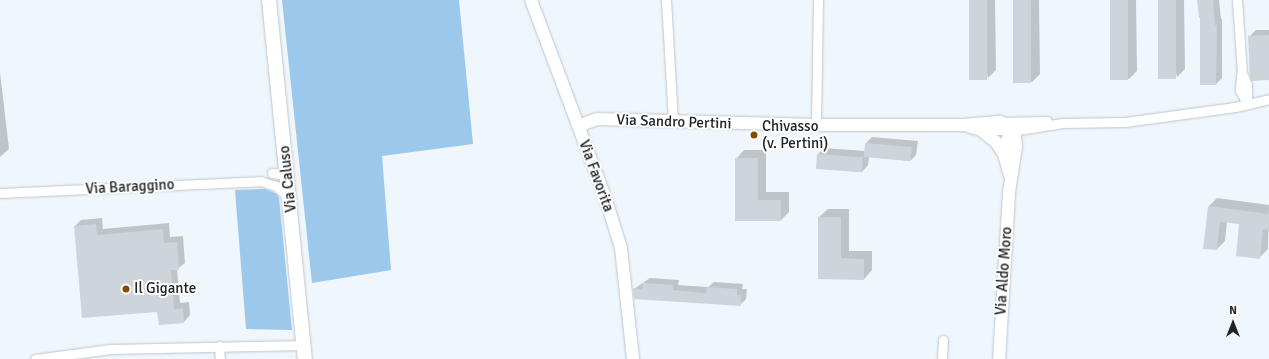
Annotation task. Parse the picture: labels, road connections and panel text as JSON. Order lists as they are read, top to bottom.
{
  "streets": {
    "main road": ["Via Caluso"],
    "street": [
      "Via Sandro Pertini",
      "Via Favorita",
      "Via Baraggino",
      "Via Aldo Moro"
    ]
  },
  "crossings": [
    ["Via Sandro Pertini", "Via Favorita"],
    ["Via Sandro Pertini", "Via Aldo Moro"],
    ["Via Caluso", "Via Baraggino"]
  ],
  "places": ["Chivasso (v. Pertini)", "Il Gigante"],
  "north": "top"
}
